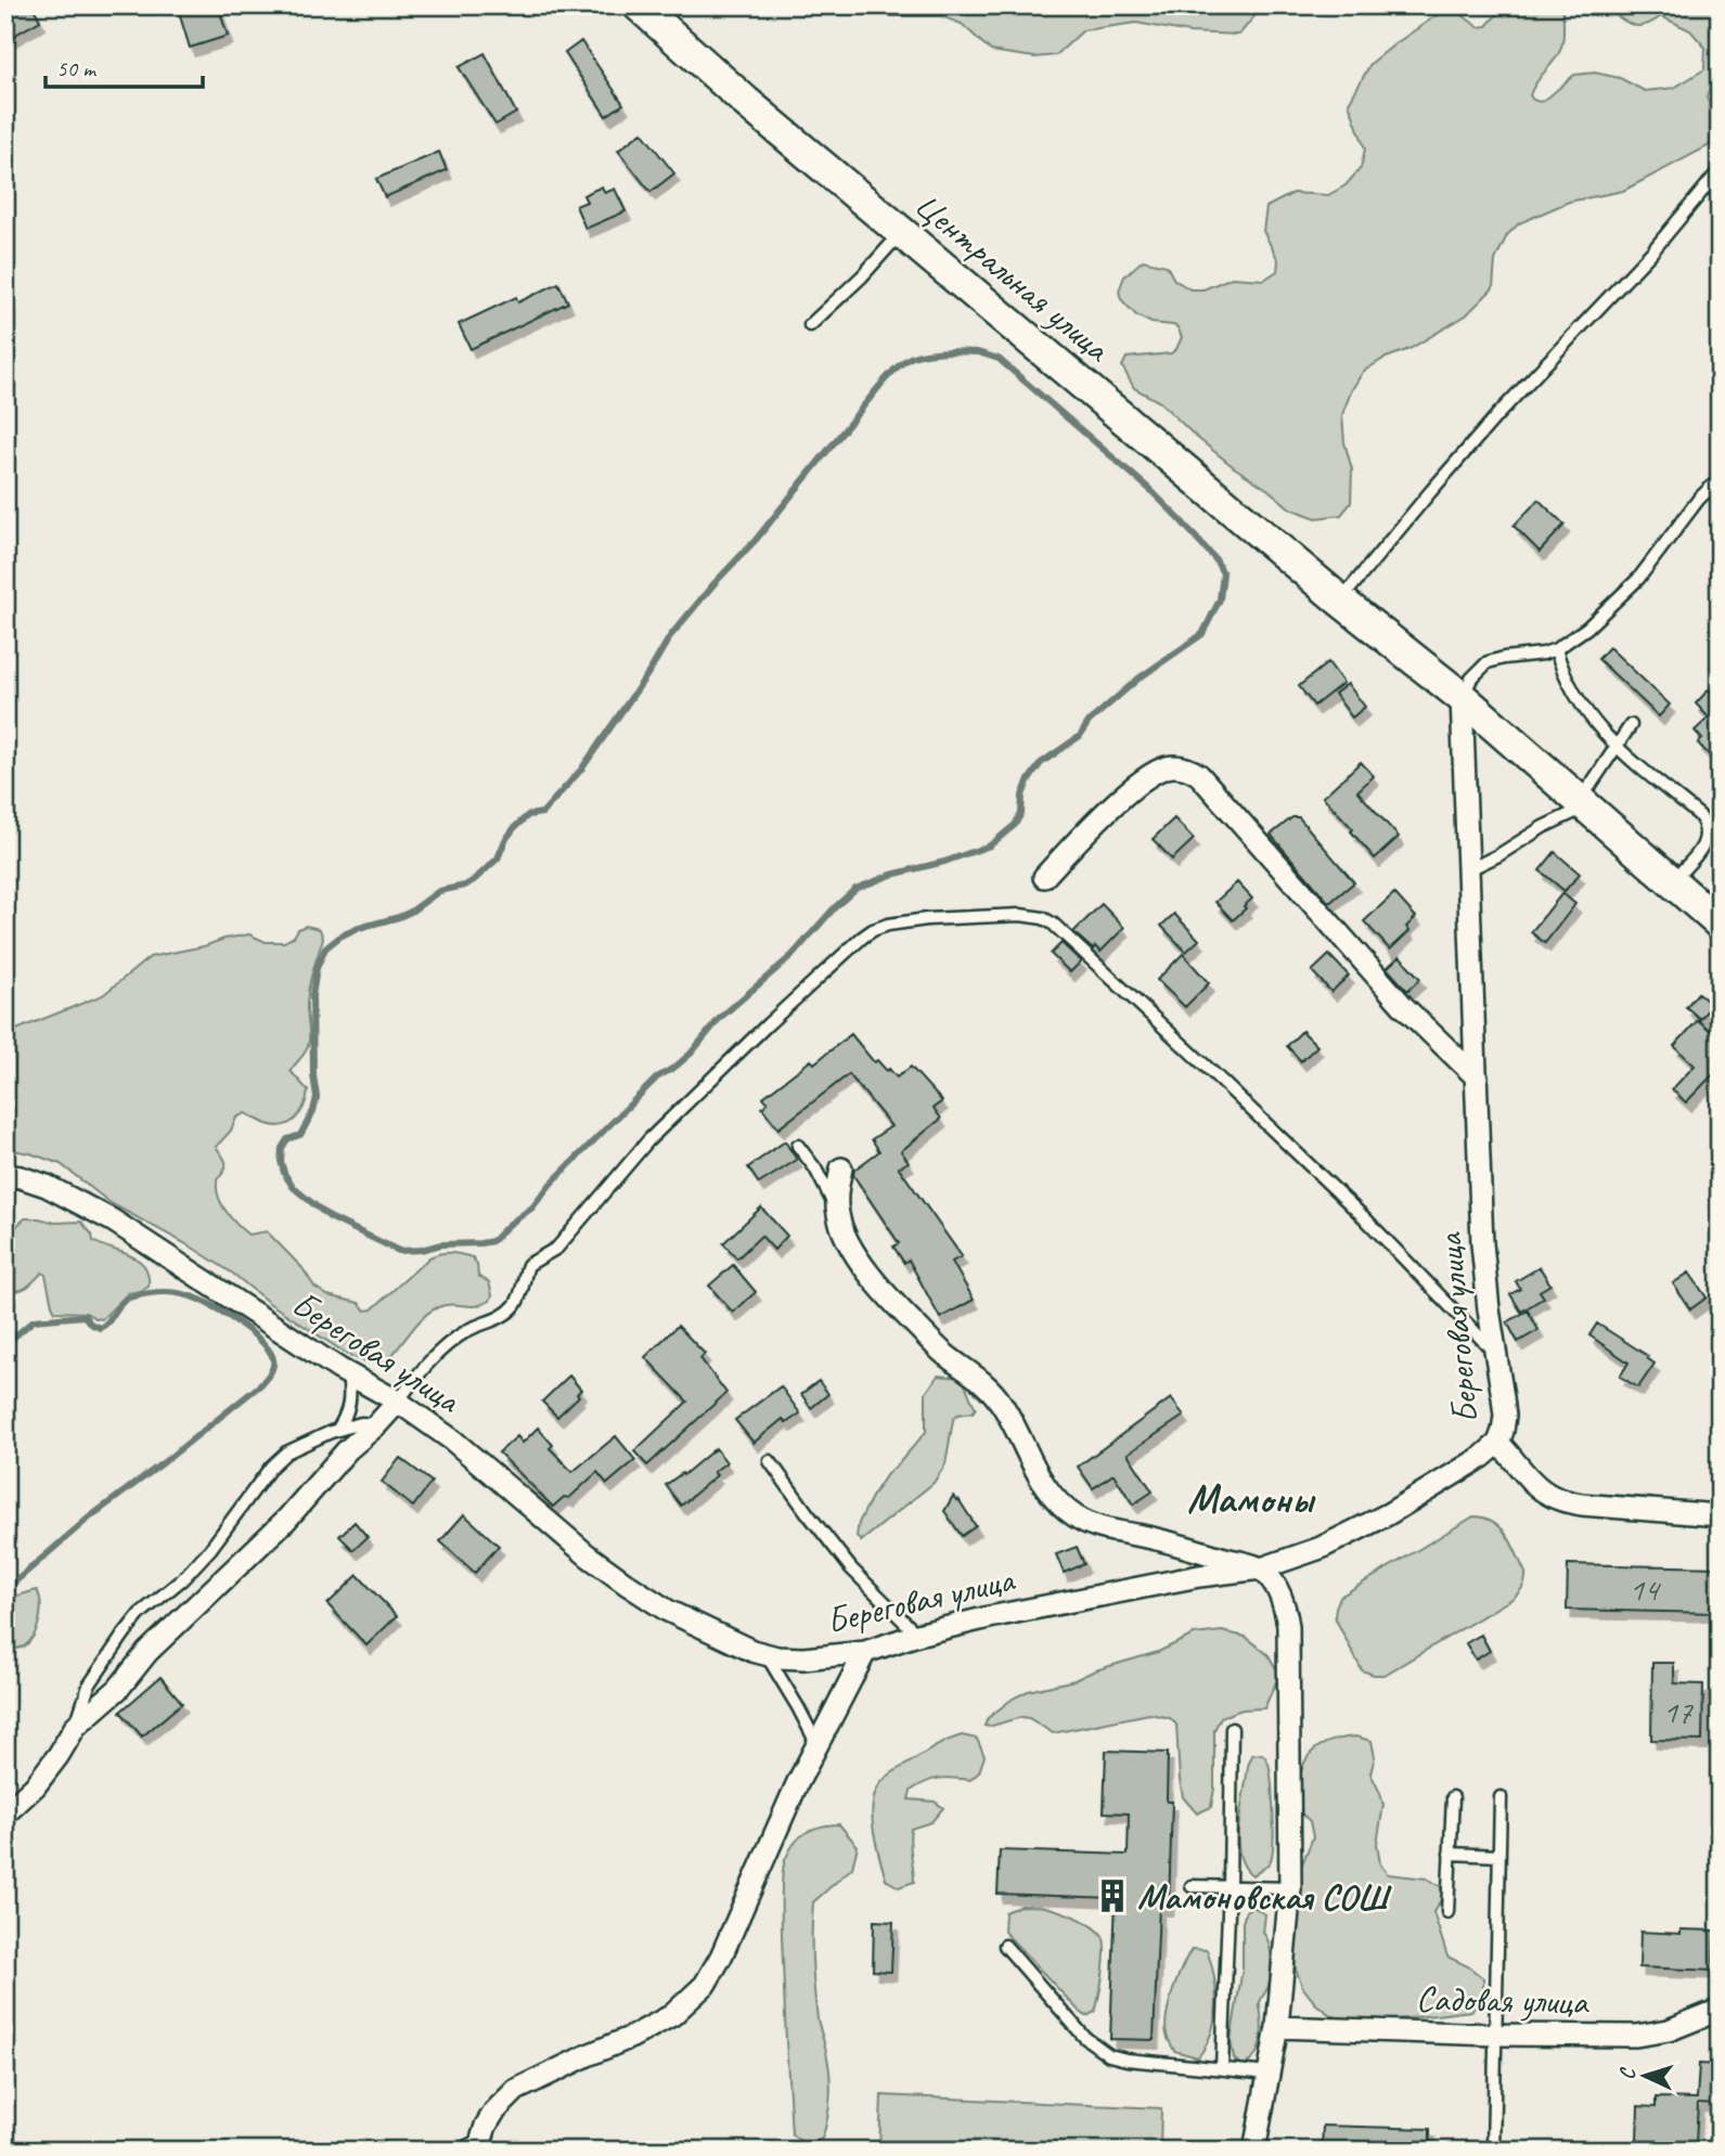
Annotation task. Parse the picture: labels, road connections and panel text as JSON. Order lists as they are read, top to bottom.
{
  "streets": {
    "street": ["Центральная улица", "Береговая улица", "Садовая улица"]
  },
  "crossings": [
    ["Центральная улица", "Береговая улица"]
  ],
  "districts": ["Мамоны"],
  "places": {
    "building": ["Мамоновская СОШ"]
  },
  "house_numbers": ["14", "17"],
  "scale_bar": "50 m",
  "north": "left"
}
